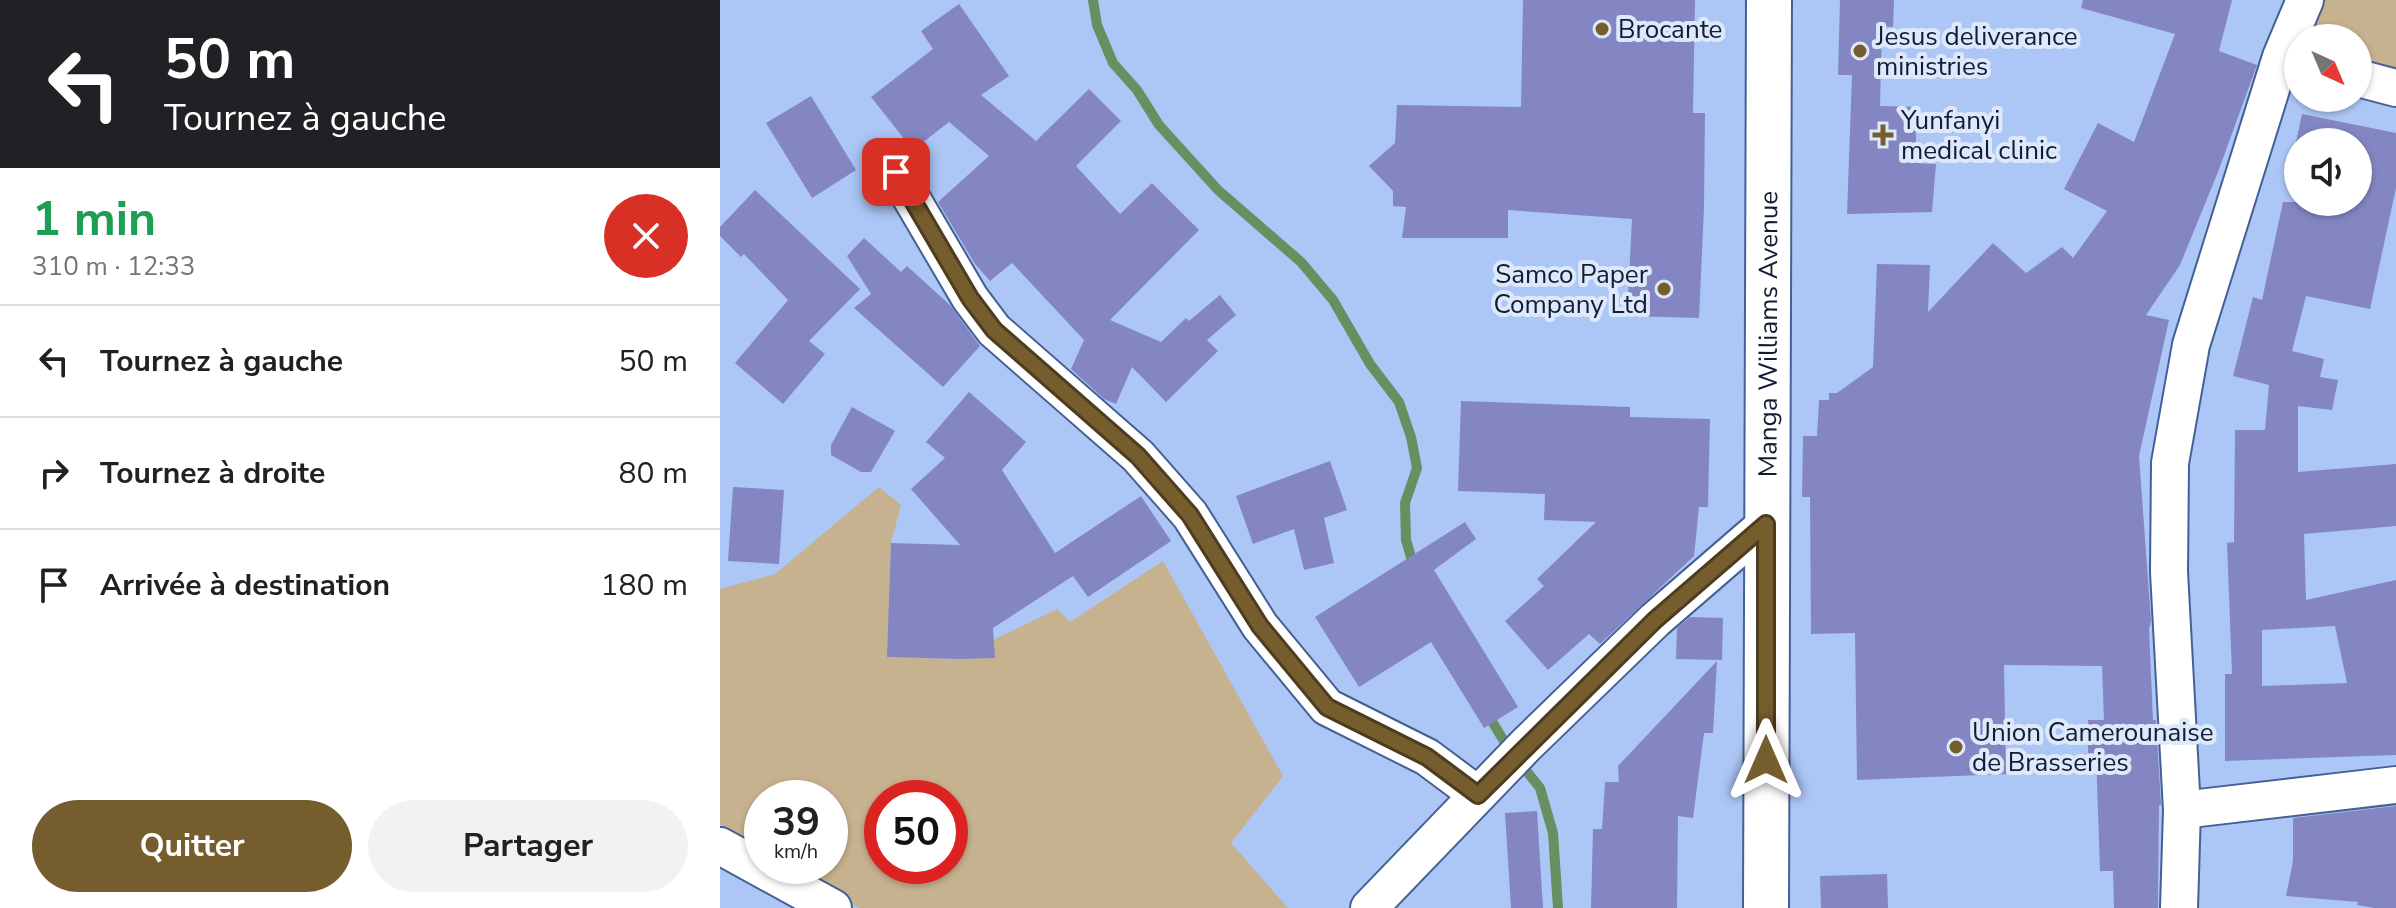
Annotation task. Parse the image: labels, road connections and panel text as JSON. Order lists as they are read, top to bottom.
{
  "streets": {
    "main road": ["Manga Williams Avenue"]
  },
  "places": {
    "other": [
      "Brocante",
      "Jesus deliverance ministries",
      "Samco Paper Company Ltd",
      "Union Camerounaise de Brasseries"
    ],
    "health": ["Yunfanyi medical clinic"]
  },
  "north": "bottom right",
  "page": {
    "turn": ["50 m", "Tournez à gauche"],
    "heading": ["1 min", "310 m · 12:33"],
    "list": [
      {
        "name": "Tournez à gauche",
        "value": "50 m"
      },
      {
        "name": "Tournez à droite",
        "value": "80 m"
      },
      {
        "name": "Arrivée à destination",
        "value": "180 m"
      }
    ],
    "speed": "39 km/h",
    "limit": "50",
    "buttons": ["Quitter", "Partager"]
  }
}
